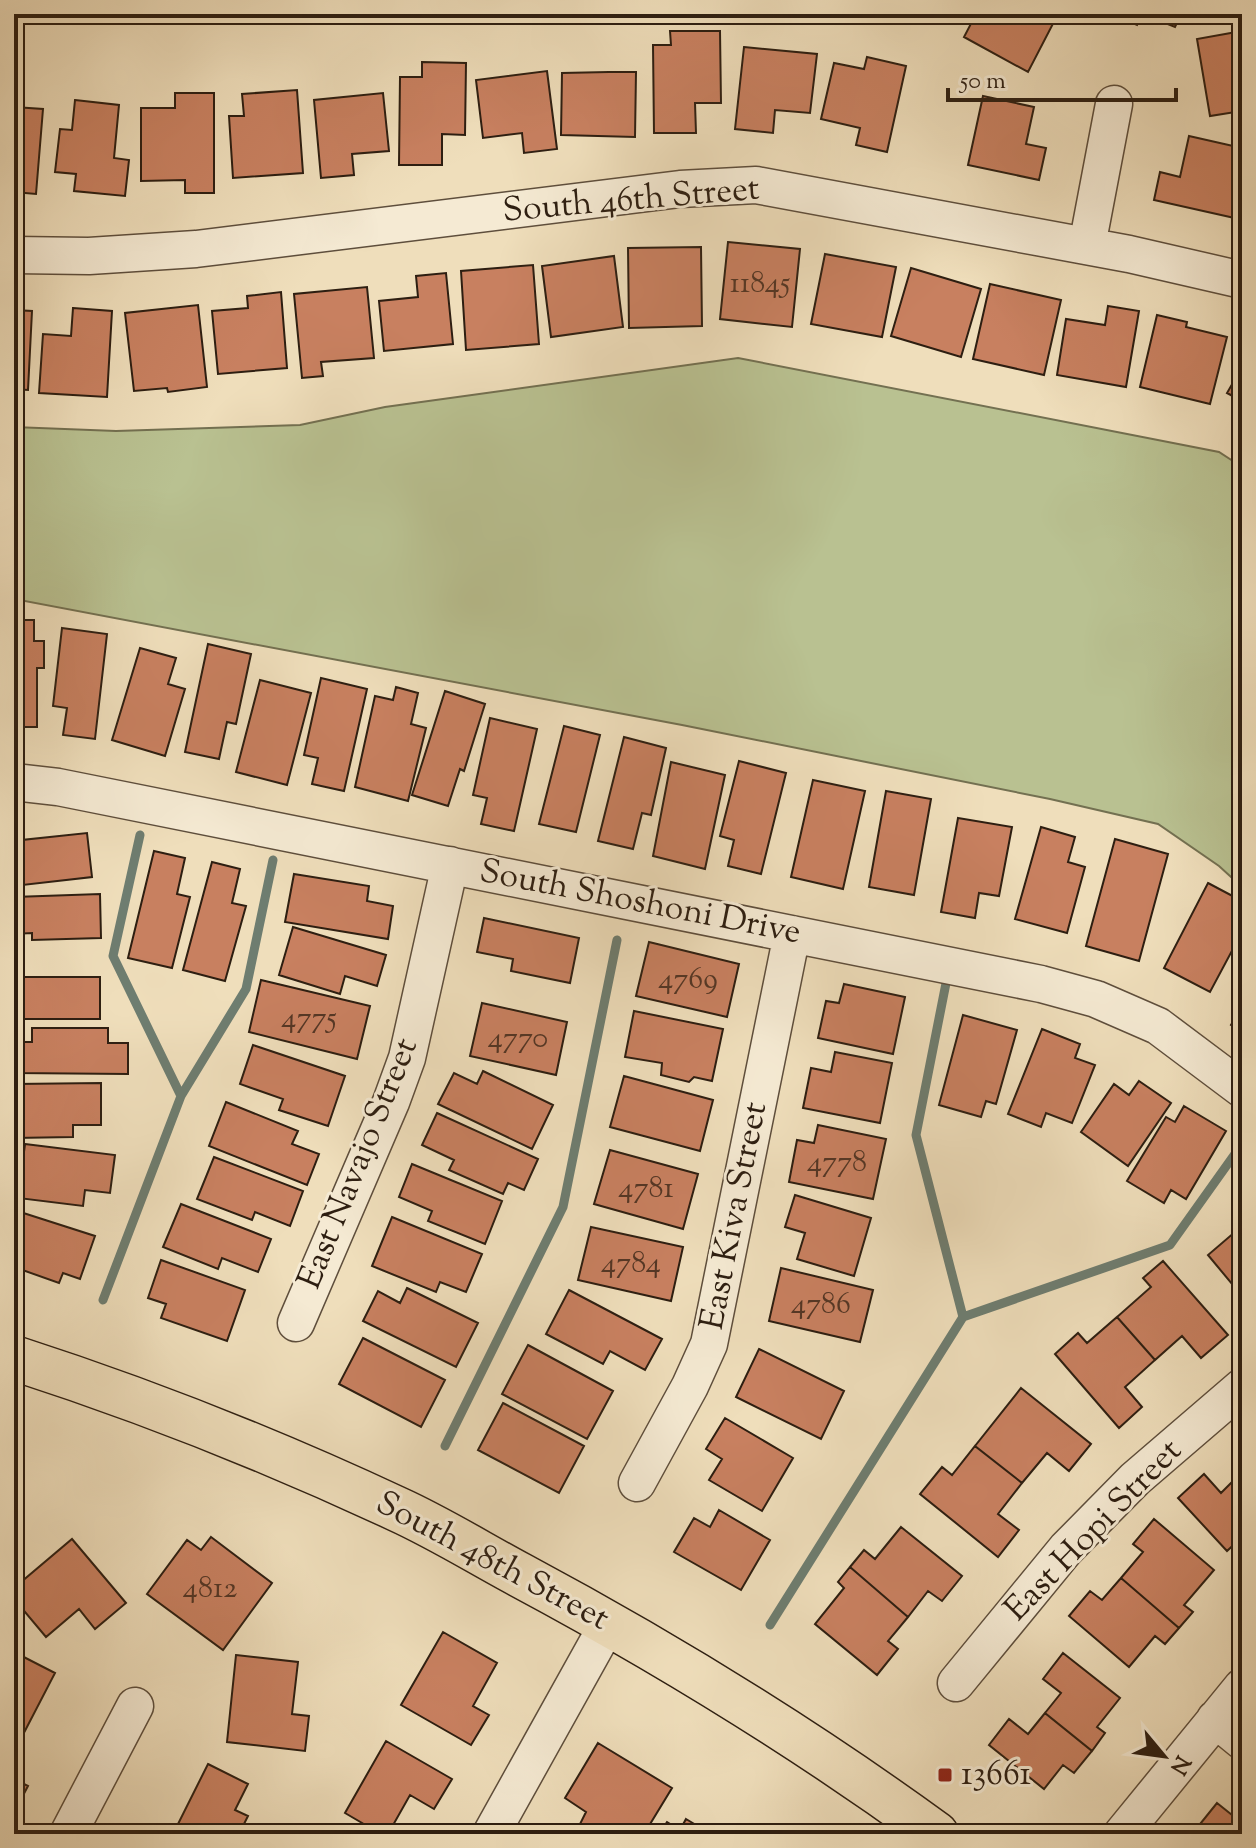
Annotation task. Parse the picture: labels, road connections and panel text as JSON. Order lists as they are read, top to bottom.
{
  "streets": {
    "main road": ["South 48th Street"],
    "street": [
      "South 46th Street",
      "South Shoshoni Drive",
      "East Navajo Street",
      "East Kiva Street",
      "East Hopi Street"
    ]
  },
  "crossings": [
    ["South Shoshoni Drive", "East Navajo Street"],
    ["South Shoshoni Drive", "East Kiva Street"]
  ],
  "places": {
    "transit": ["13661"]
  },
  "house_numbers": [
    "11845",
    "4769",
    "4775",
    "4770",
    "4778",
    "4781",
    "4784",
    "4786",
    "4812"
  ],
  "scale_bar": "50 m",
  "north": "bottom right"
}
